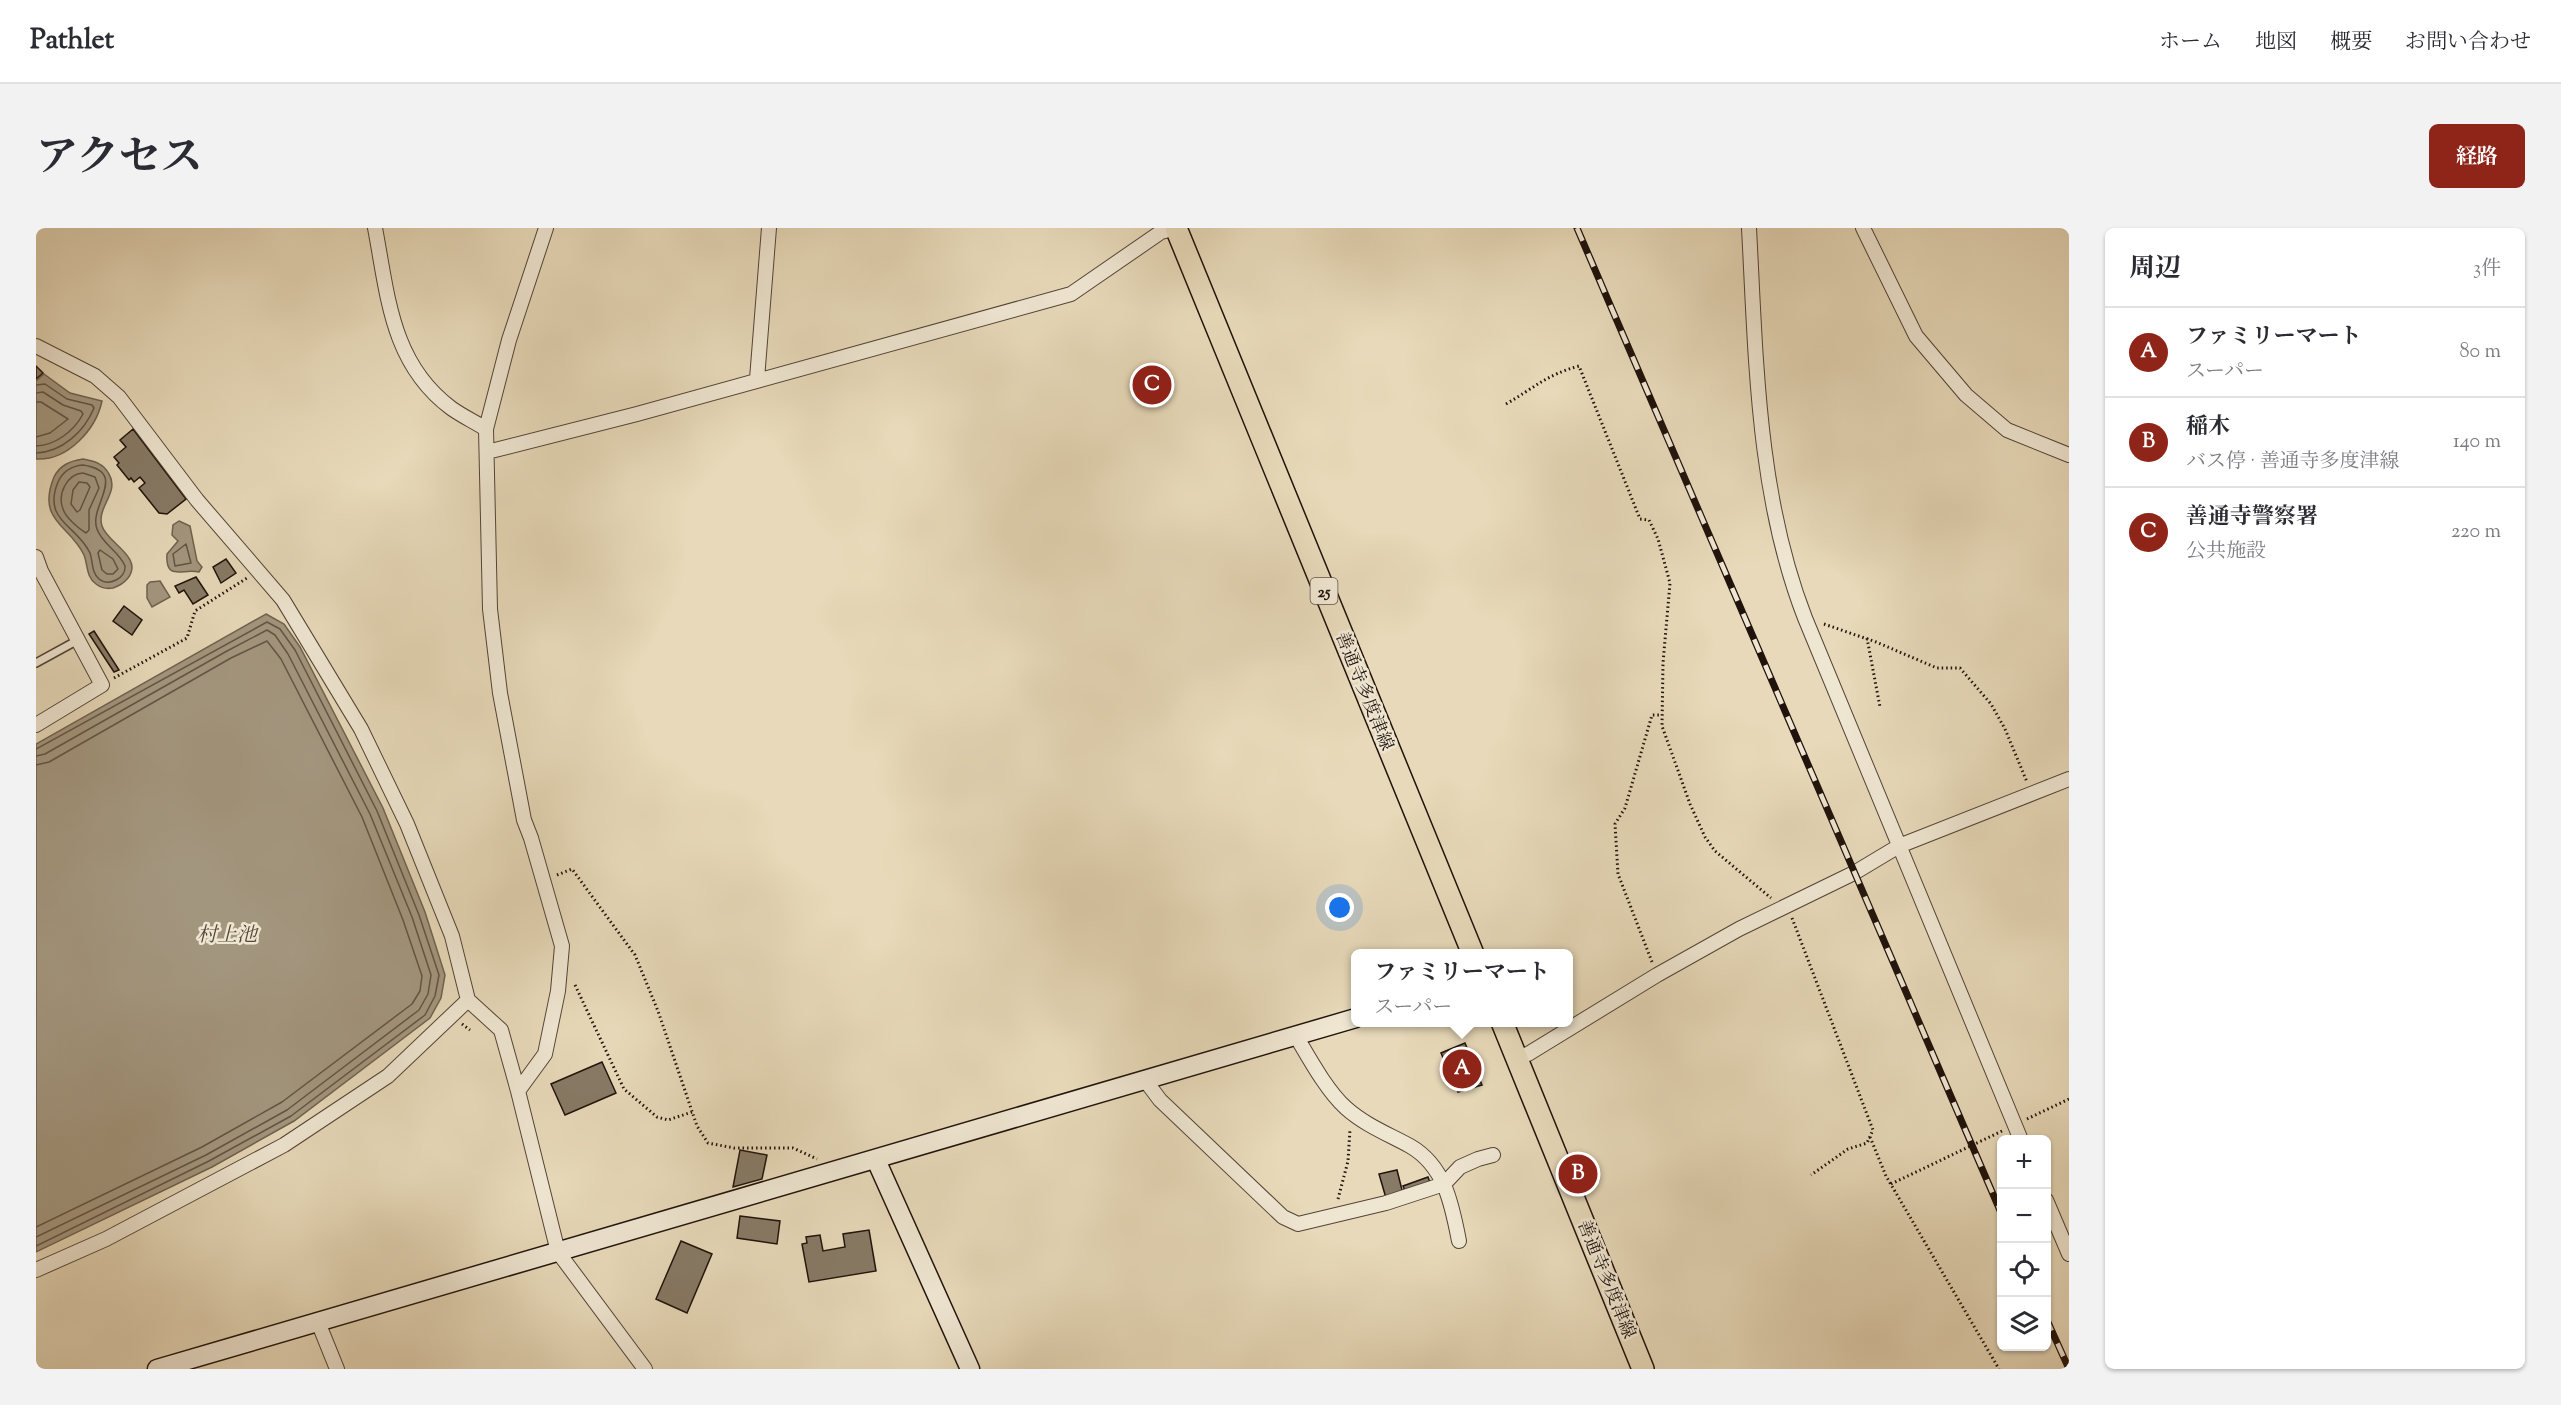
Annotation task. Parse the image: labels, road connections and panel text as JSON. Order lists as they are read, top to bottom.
{
  "streets": {
    "main road": ["25", "善通寺多度津線"]
  },
  "water": ["村上池"],
  "page": {
    "header": "Pathlet",
    "nav": [
      "ホーム",
      "地図",
      "概要",
      "お問い合わせ"
    ],
    "title": "アクセス",
    "buttons": "経路",
    "heading": ["周辺", "3件"],
    "list": [
      {
        "mark": "A",
        "name": "ファミリーマート",
        "note": "スーパー",
        "value": "80 m"
      },
      {
        "mark": "B",
        "name": "稲木",
        "note": "バス停 · 善通寺多度津線",
        "value": "140 m"
      },
      {
        "mark": "C",
        "name": "善通寺警察署",
        "note": "公共施設",
        "value": "220 m"
      }
    ],
    "pins": ["C", "A", "B"],
    "popup": ["ファミリーマート", "スーパー"],
    "map_buttons": ["+", "−"]
  }
}
